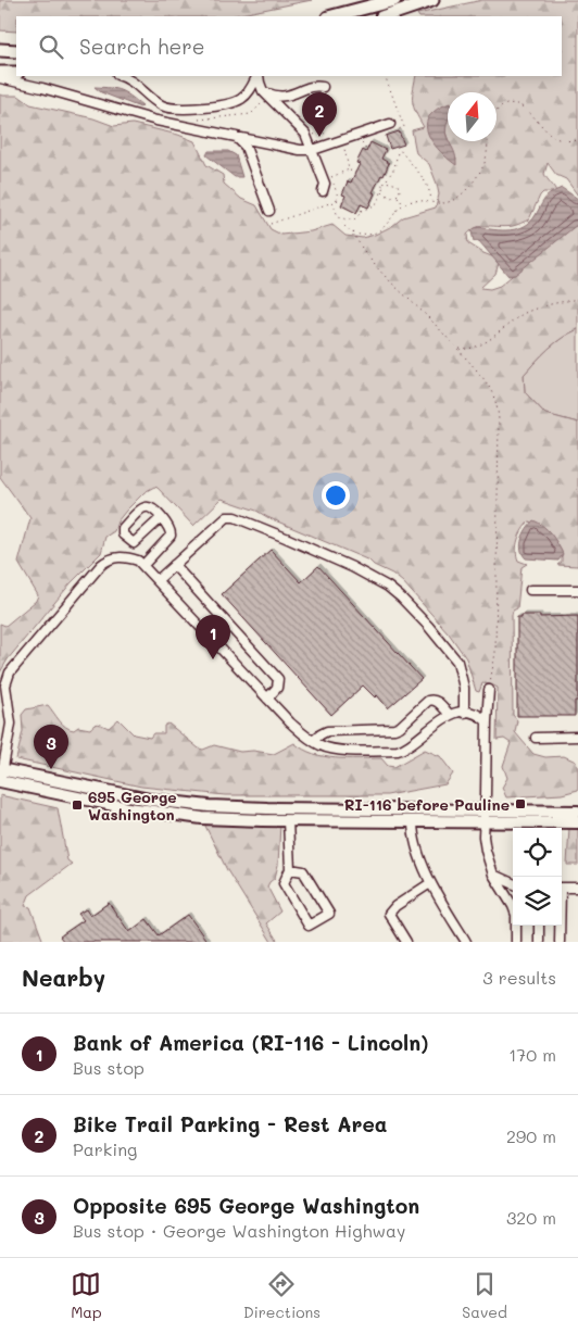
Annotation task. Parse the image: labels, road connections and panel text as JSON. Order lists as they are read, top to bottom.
{
  "places": {
    "transit": ["RI-116 before Pauline", "695 George Washington"]
  },
  "north": "top",
  "page": {
    "search": "Search here",
    "pins": ["2", "1", "3"],
    "heading": ["Nearby", "3 results"],
    "list": [
      {
        "mark": "1",
        "name": "Bank of America (RI-116 - Lincoln)",
        "note": "Bus stop",
        "value": "170 m"
      },
      {
        "mark": "2",
        "name": "Bike Trail Parking - Rest Area",
        "note": "Parking",
        "value": "290 m"
      },
      {
        "mark": "3",
        "name": "Opposite 695 George Washington",
        "note": "Bus stop · George Washington Highway",
        "value": "320 m"
      }
    ],
    "nav": ["Map", "Directions", "Saved"]
  }
}
